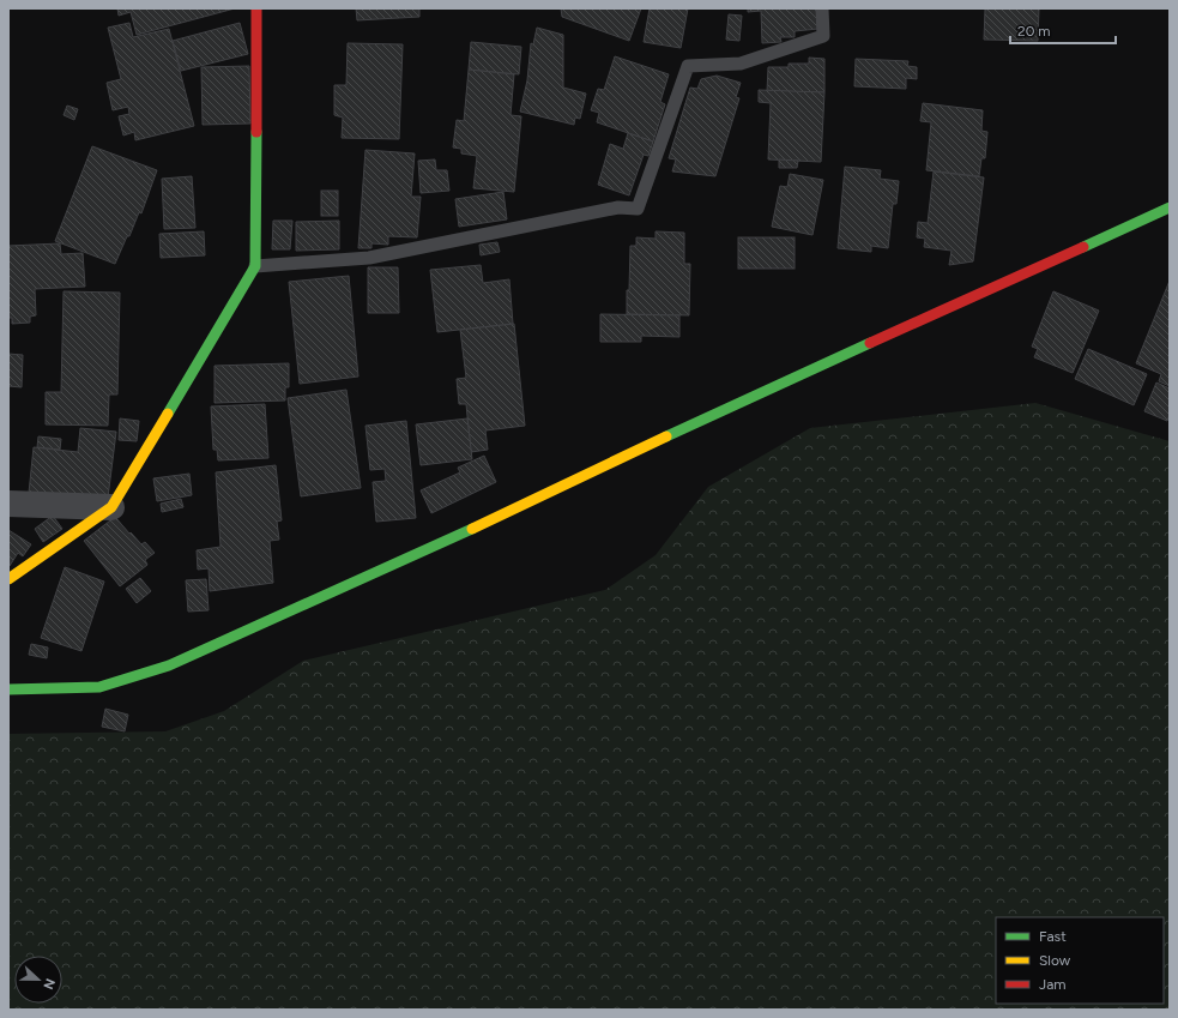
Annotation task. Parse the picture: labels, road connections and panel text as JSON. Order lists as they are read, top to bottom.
{
  "legend": ["Fast", "Slow", "Jam"],
  "scale_bar": "20 m",
  "north": "right"
}
